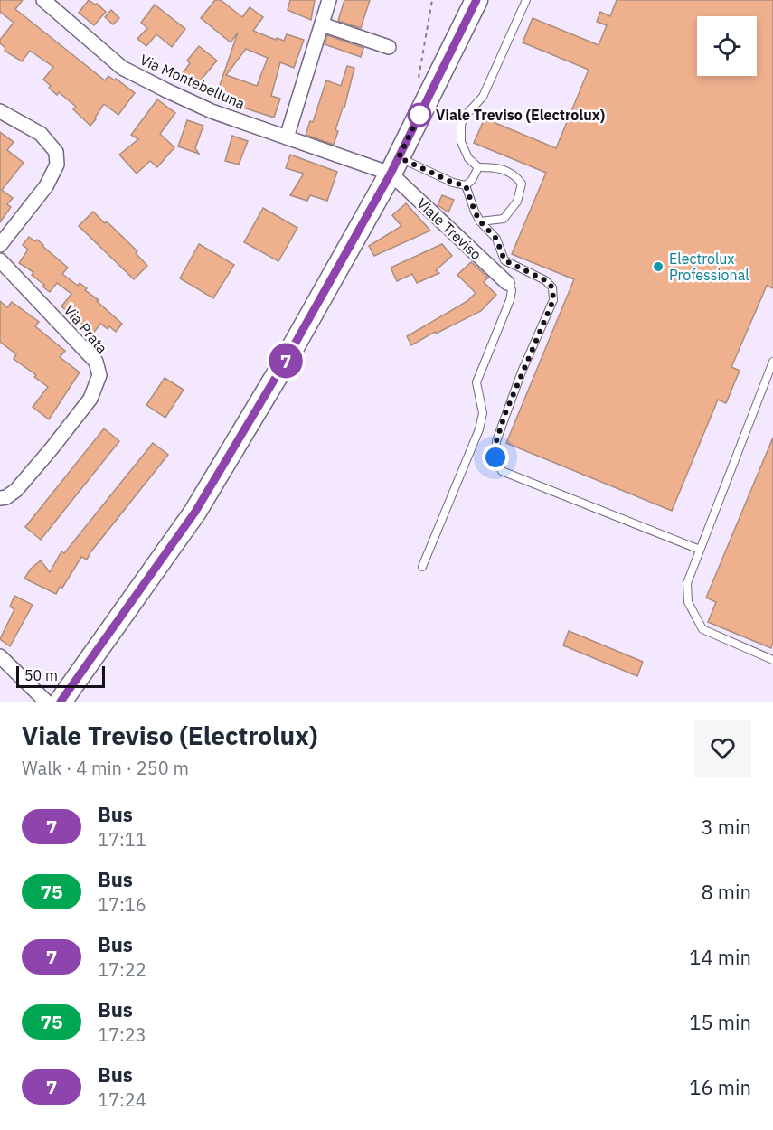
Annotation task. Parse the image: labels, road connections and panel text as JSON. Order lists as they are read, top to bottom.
{
  "streets": {
    "street": ["Via Montebelluna", "Viale Treviso", "Via Prata"]
  },
  "crossings": [
    ["Via Montebelluna", "Viale Treviso"]
  ],
  "places": ["Viale Treviso (Electrolux)", "Electrolux Professional"],
  "lines": ["bus line 7"],
  "scale_bar": "50 m",
  "page": {
    "on_map": "7",
    "scale": "50 m",
    "heading": ["Viale Treviso (Electrolux)", "Walk · 4 min · 250 m"],
    "list": [
      {
        "mark": "7",
        "name": "Bus",
        "note": "17:11",
        "value": "3 min"
      },
      {
        "mark": "75",
        "name": "Bus",
        "note": "17:16",
        "value": "8 min"
      },
      {
        "mark": "7",
        "name": "Bus",
        "note": "17:22",
        "value": "14 min"
      },
      {
        "mark": "75",
        "name": "Bus",
        "note": "17:23",
        "value": "15 min"
      },
      {
        "mark": "7",
        "name": "Bus",
        "note": "17:24",
        "value": "16 min"
      }
    ]
  }
}
